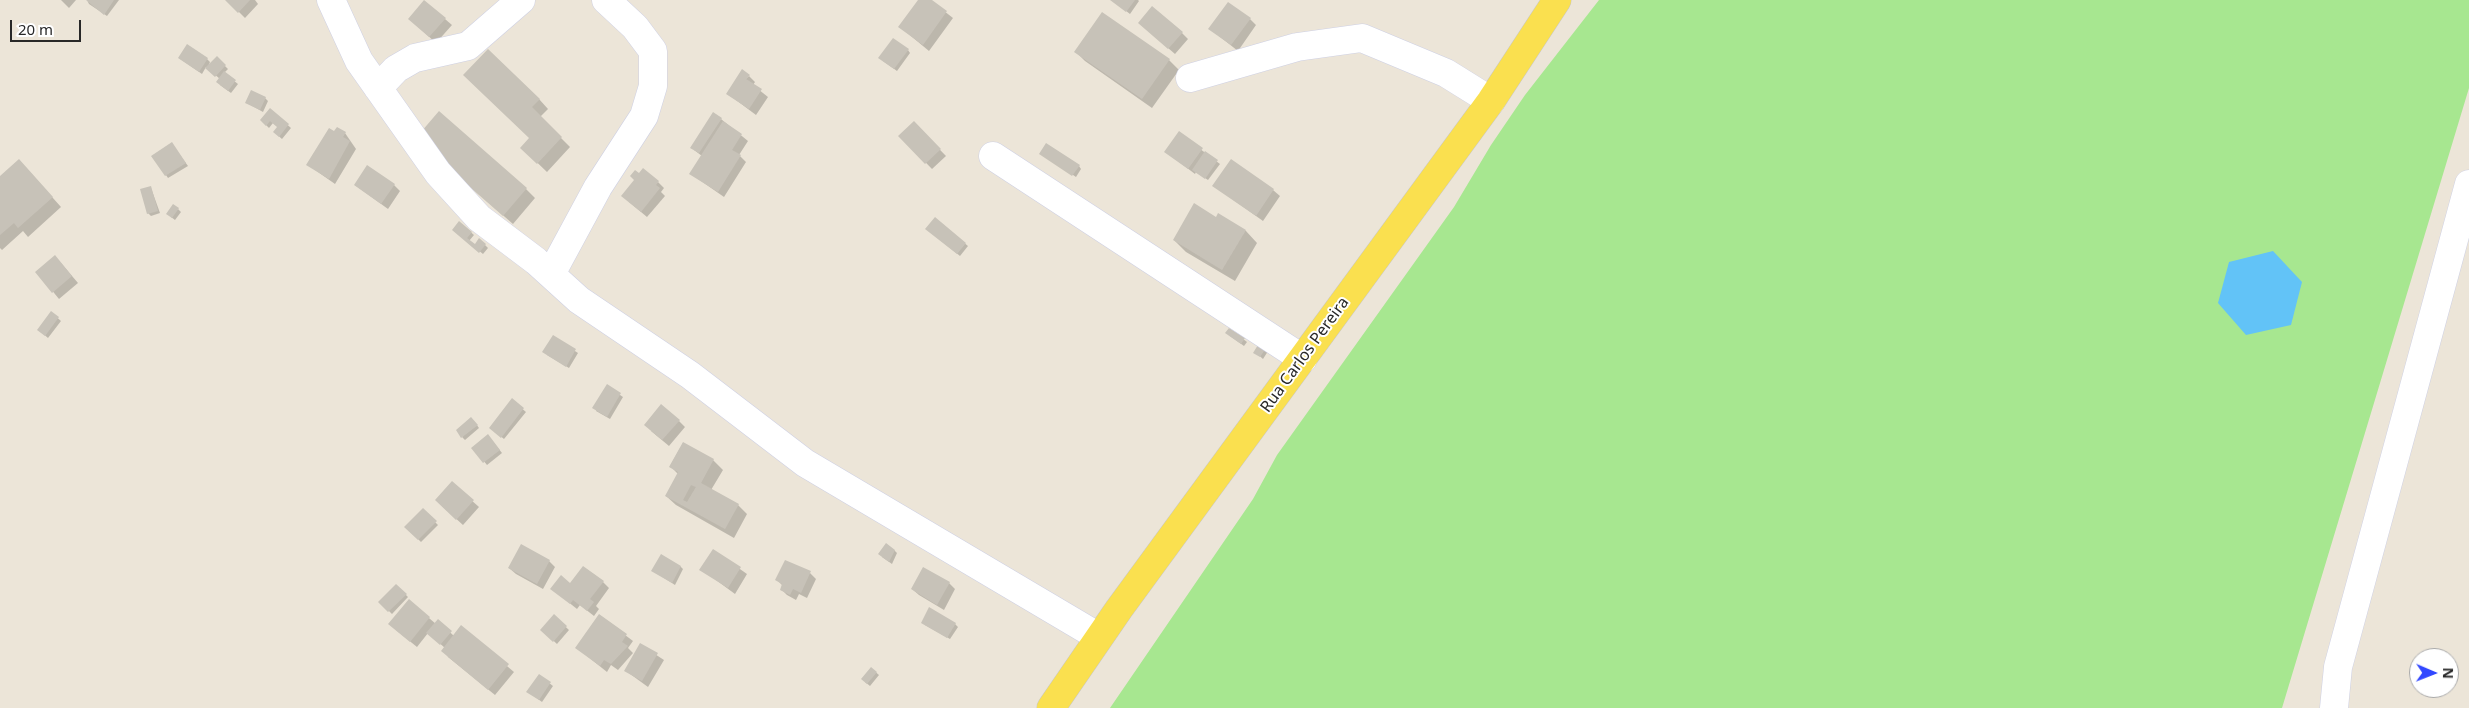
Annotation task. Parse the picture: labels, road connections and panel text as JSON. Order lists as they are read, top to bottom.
{
  "streets": {
    "main road": ["Rua Carlos Pereira"]
  },
  "scale_bar": "20 m",
  "north": "right"
}
